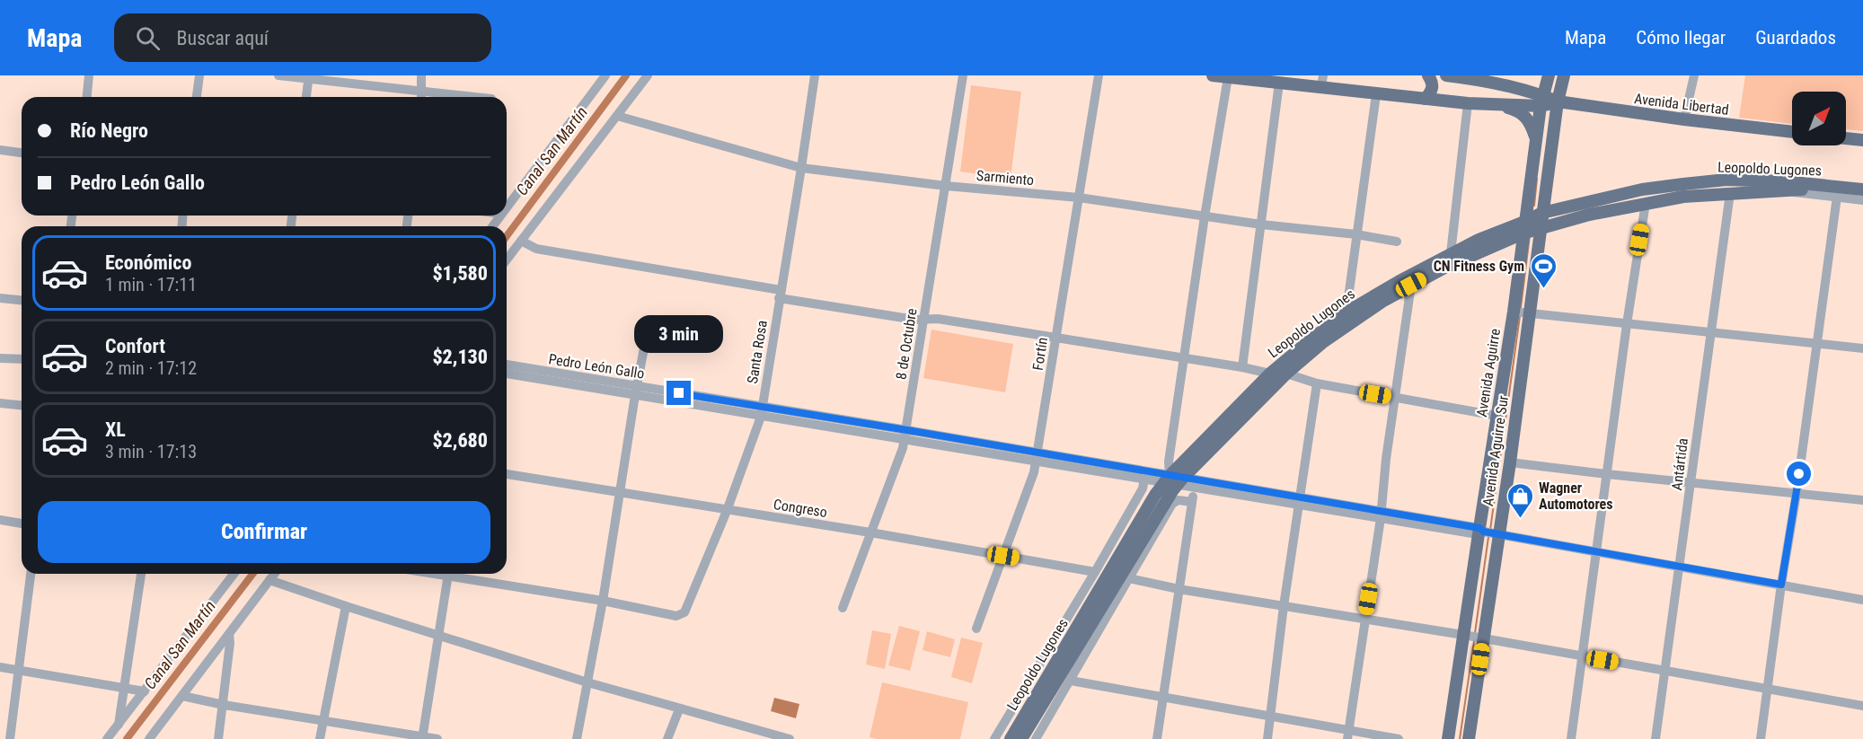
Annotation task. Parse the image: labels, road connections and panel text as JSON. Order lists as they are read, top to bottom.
{
  "streets": {
    "main road": [
      "Avenida Libertad",
      "Leopoldo Lugones",
      "Avenida Aguirre",
      "Avenida Aguirre Sur"
    ],
    "street": [
      "Sarmiento",
      "8 de Octubre",
      "Santa Rosa",
      "Fortín",
      "Pedro León Gallo",
      "Antártida",
      "Congreso"
    ]
  },
  "crossings": [
    ["Avenida Libertad", "Avenida Aguirre Sur"],
    ["Leopoldo Lugones", "Pedro León Gallo"],
    ["Leopoldo Lugones", "Avenida Aguirre"],
    ["Leopoldo Lugones", "Avenida Aguirre Sur"],
    ["Leopoldo Lugones", "Antártida"],
    ["Sarmiento", "8 de Octubre"],
    ["Sarmiento", "Santa Rosa"],
    ["Sarmiento", "Fortín"],
    ["8 de Octubre", "Pedro León Gallo"],
    ["8 de Octubre", "Congreso"],
    ["Santa Rosa", "Pedro León Gallo"],
    ["Santa Rosa", "Congreso"],
    ["Fortín", "Pedro León Gallo"],
    ["Fortín", "Congreso"],
    ["Pedro León Gallo", "Avenida Aguirre"],
    ["Pedro León Gallo", "Avenida Aguirre Sur"],
    ["Pedro León Gallo", "Antártida"],
    ["Avenida Aguirre", "Avenida Aguirre Sur"]
  ],
  "water": ["Canal San Martín"],
  "places": {
    "sports": ["CN Fitness Gym"],
    "shop": ["Wagner Automotores"]
  },
  "north": "top right",
  "page": {
    "header": "Mapa",
    "search": "Buscar aquí",
    "nav": ["Mapa", "Cómo llegar", "Guardados"],
    "banner": ["Río Negro", "Pedro León Gallo"],
    "list": [
      {
        "name": "Económico",
        "note": "1 min · 17:11",
        "value": "$1,580"
      },
      {
        "name": "Confort",
        "note": "2 min · 17:12",
        "value": "$2,130"
      },
      {
        "name": "XL",
        "note": "3 min · 17:13",
        "value": "$2,680"
      }
    ],
    "bubble": "3 min",
    "buttons": "Confirmar"
  }
}
